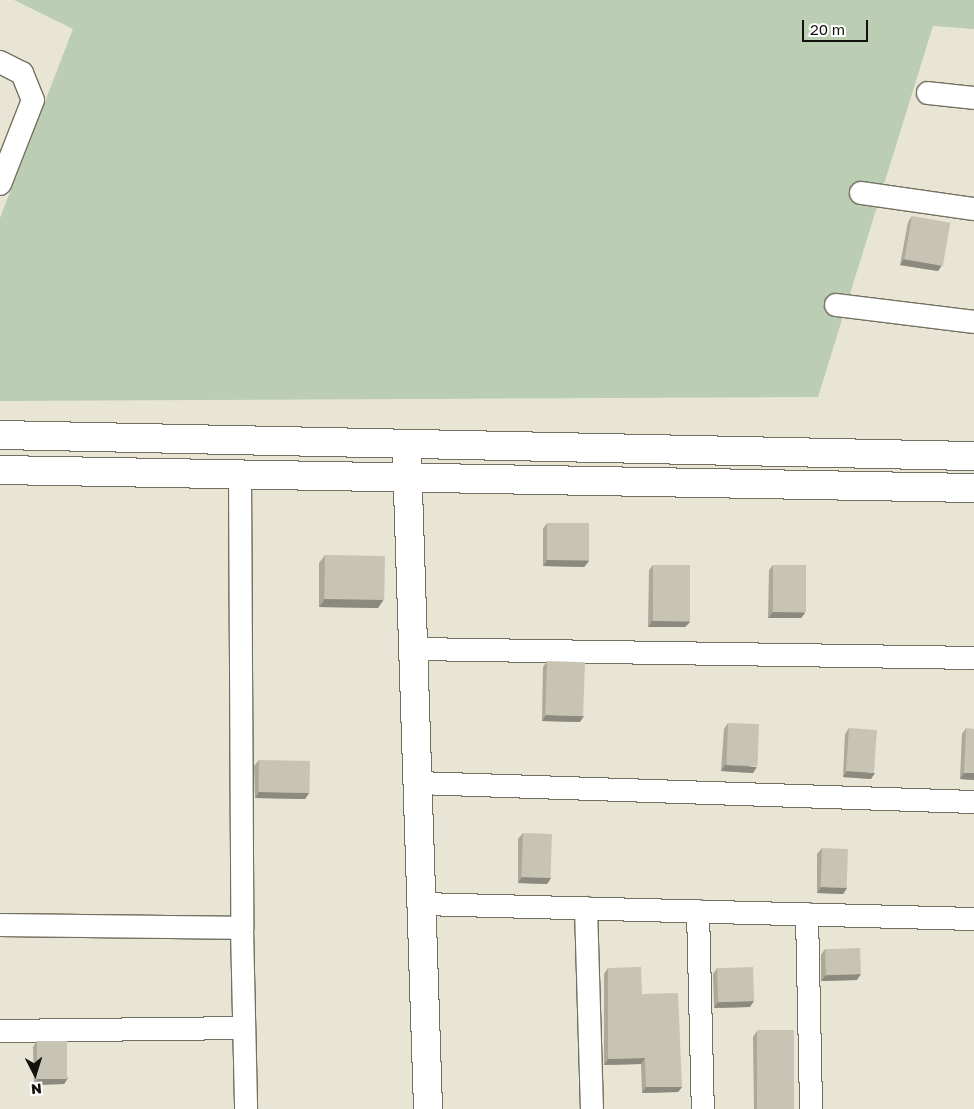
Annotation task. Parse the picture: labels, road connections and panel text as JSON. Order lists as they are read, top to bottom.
{
  "scale_bar": "20 m",
  "north": "bottom"
}
